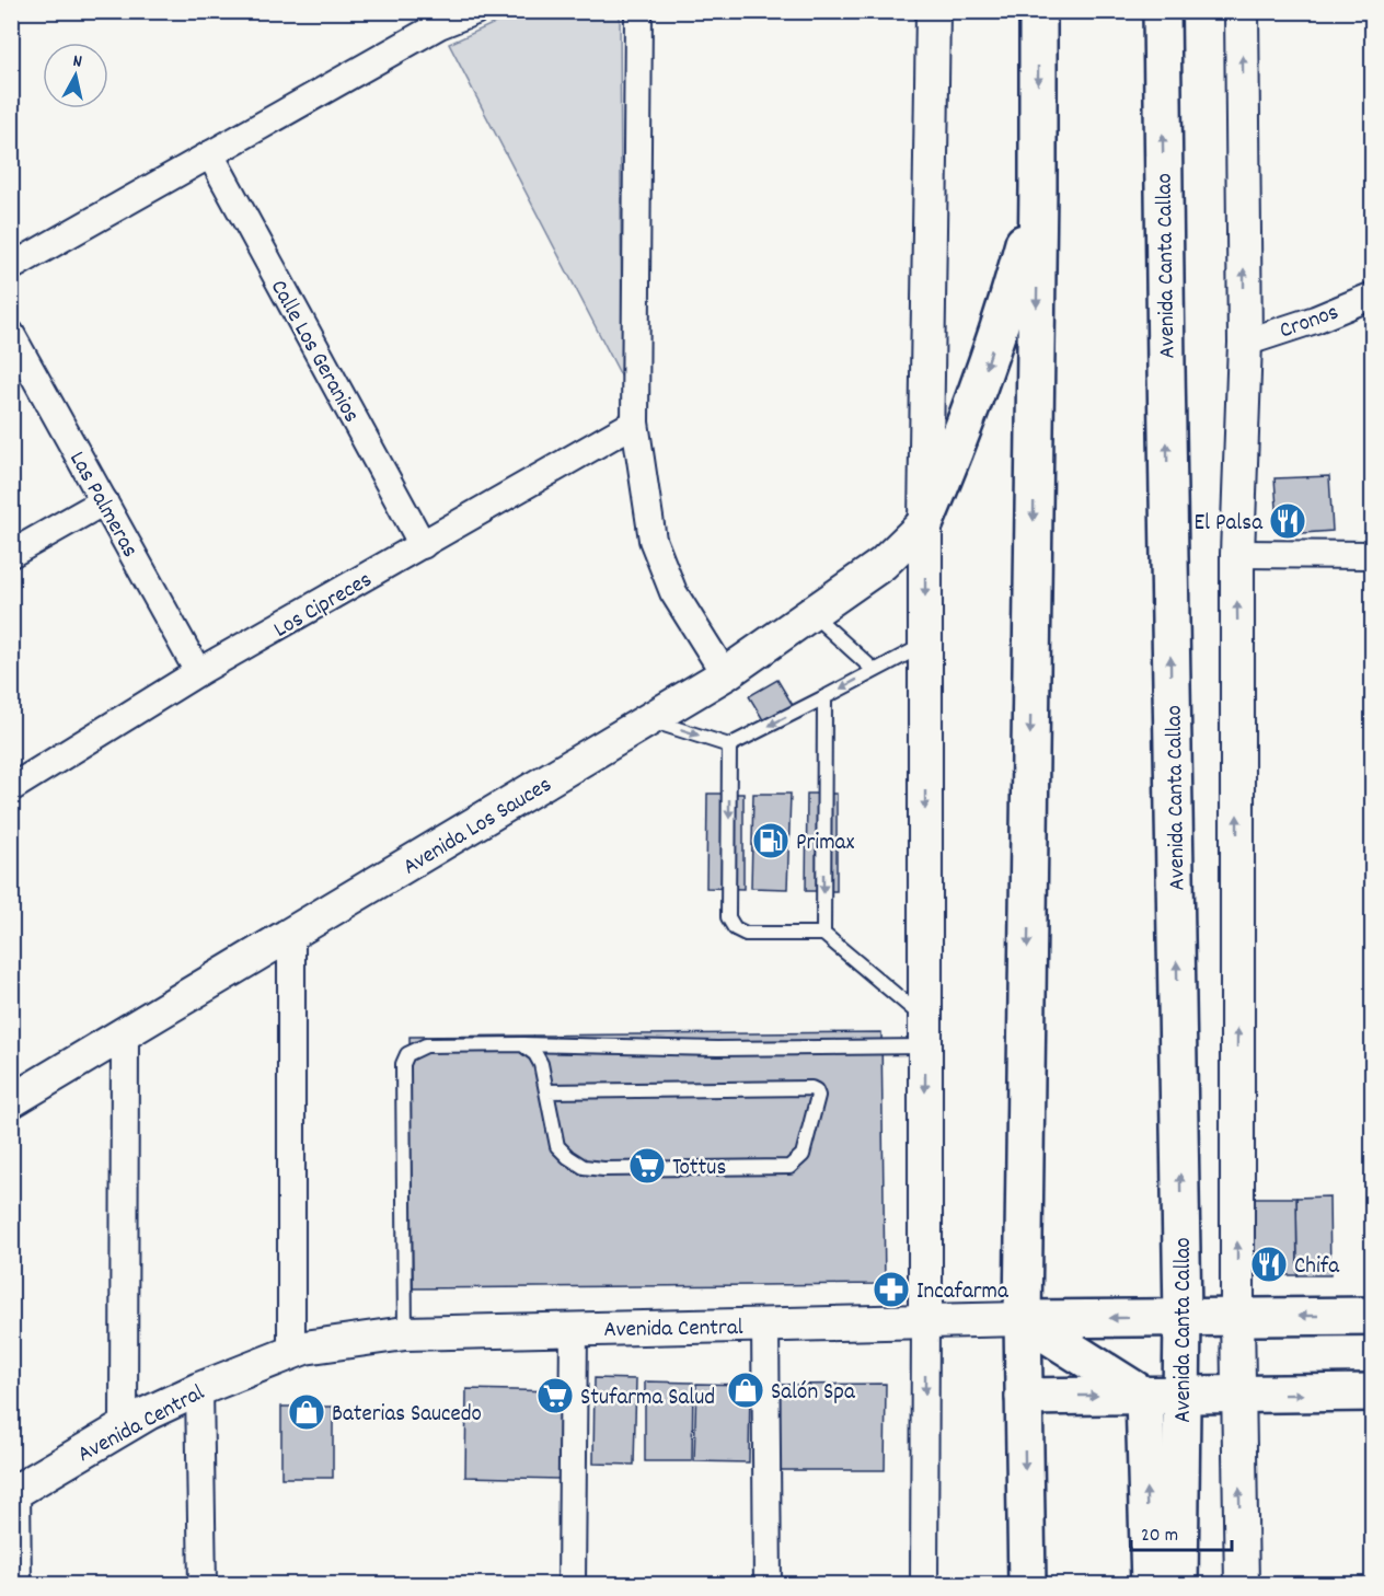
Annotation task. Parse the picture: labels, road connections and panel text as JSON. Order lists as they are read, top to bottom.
{
  "streets": {
    "main road": ["Avenida Canta Callao", "Avenida Central"],
    "street": [
      "Cronos",
      "Calle Los Geranios",
      "Las Palmeras",
      "Los Cipreces",
      "Avenida Los Sauces"
    ]
  },
  "crossings": [
    ["Avenida Canta Callao", "Avenida Central"],
    ["Calle Los Geranios", "Los Cipreces"],
    ["Las Palmeras", "Los Cipreces"]
  ],
  "places": {
    "restaurant": ["El Palsa", "Chifa"],
    "fuel station": ["Primax"],
    "supermarket": ["Tottus", "Stufarma Salud"],
    "pharmacy": ["Incafarma"],
    "shop": ["Salón Spa", "Baterias Saucedo"]
  },
  "scale_bar": "20 m",
  "north": "top"
}
